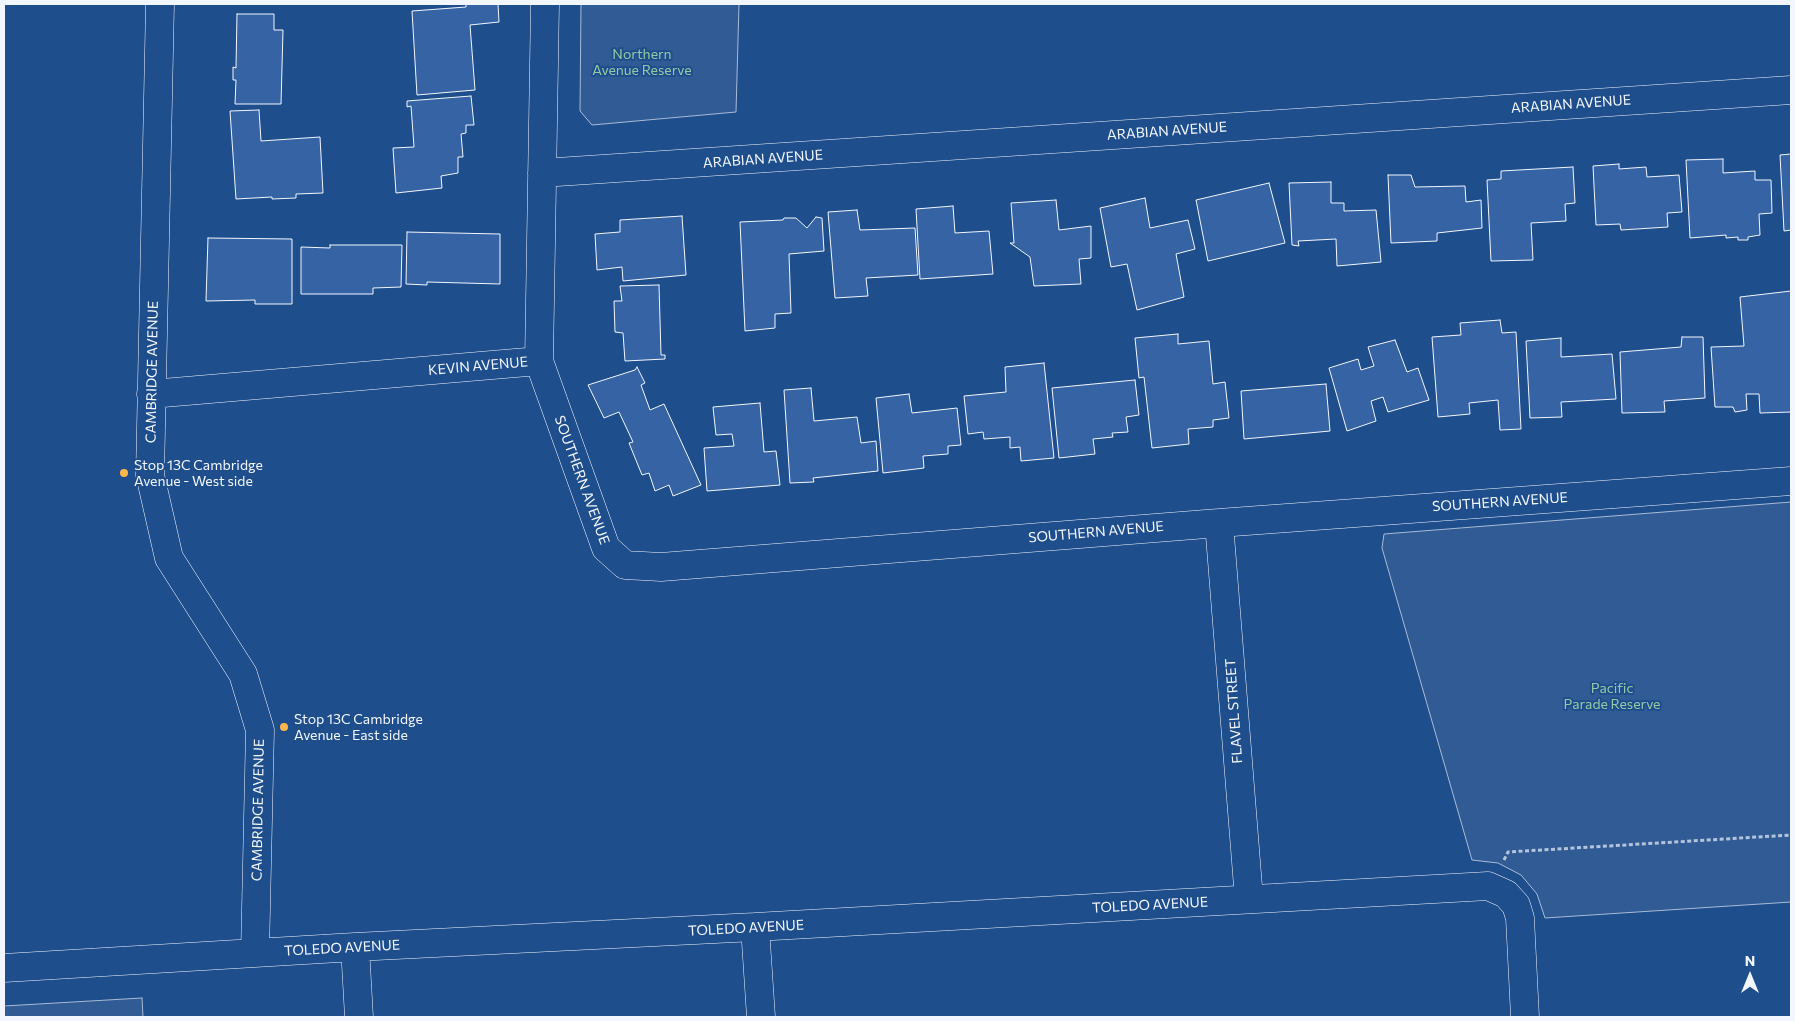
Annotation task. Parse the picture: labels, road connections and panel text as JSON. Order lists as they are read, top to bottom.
{
  "streets": {
    "street": [
      "ARABIAN AVENUE",
      "KEVIN AVENUE",
      "CAMBRIDGE AVENUE",
      "SOUTHERN AVENUE",
      "FLAVEL STREET",
      "TOLEDO AVENUE"
    ]
  },
  "crossings": [
    ["ARABIAN AVENUE", "KEVIN AVENUE"],
    ["KEVIN AVENUE", "CAMBRIDGE AVENUE"],
    ["KEVIN AVENUE", "SOUTHERN AVENUE"],
    ["CAMBRIDGE AVENUE", "TOLEDO AVENUE"],
    ["SOUTHERN AVENUE", "FLAVEL STREET"],
    ["FLAVEL STREET", "TOLEDO AVENUE"]
  ],
  "parks": ["Northern Avenue Reserve", "Pacific Parade Reserve"],
  "places": ["Stop 13C Cambridge Avenue - West side", "Stop 13C Cambridge Avenue - East side"],
  "north": "top"
}
